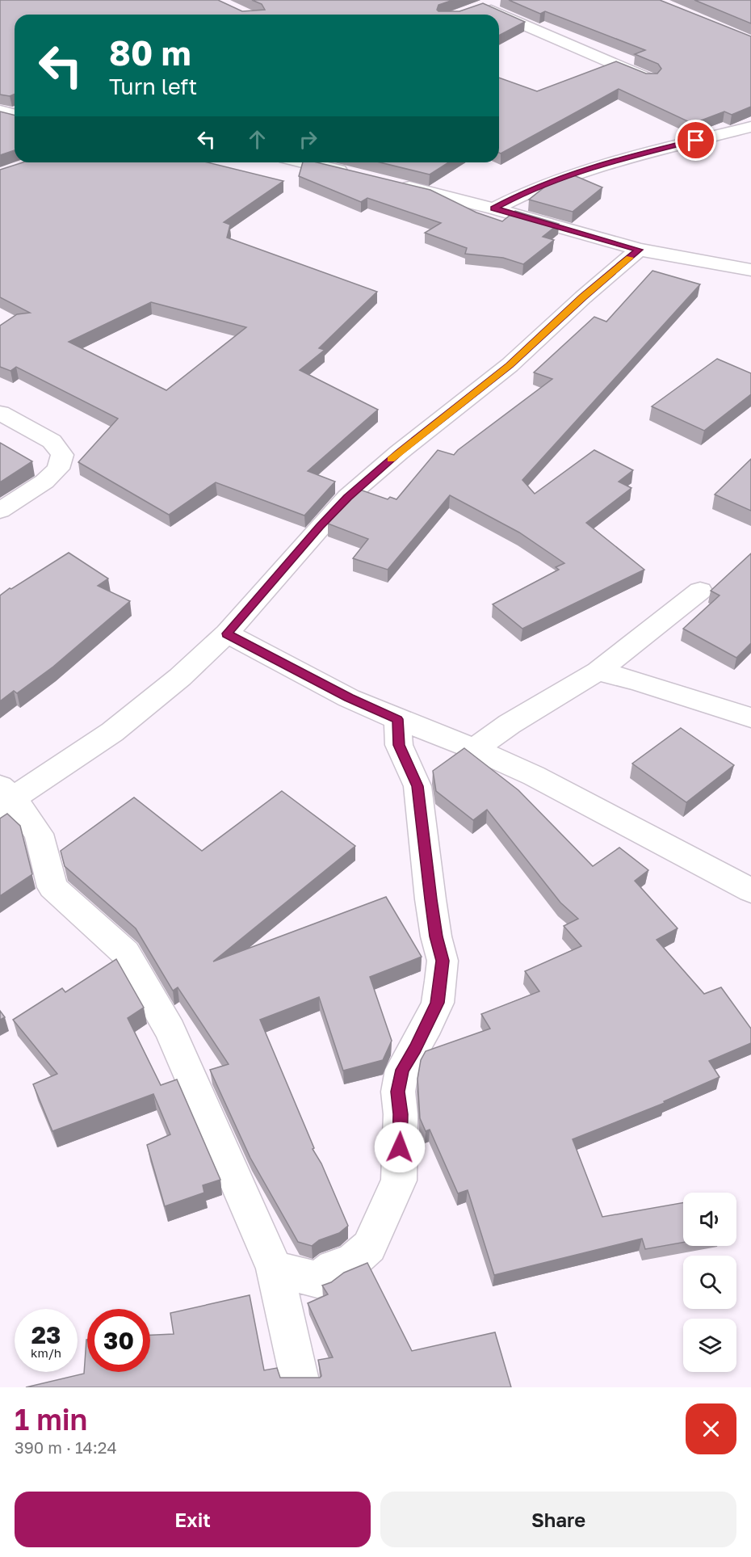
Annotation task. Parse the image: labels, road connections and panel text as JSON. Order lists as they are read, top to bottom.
{
  "page": {
    "turn": ["80 m", "Turn left"],
    "speed": "23 km/h",
    "limit": "30",
    "heading": ["1 min", "390 m · 14:24"],
    "buttons": ["Exit", "Share"]
  }
}
